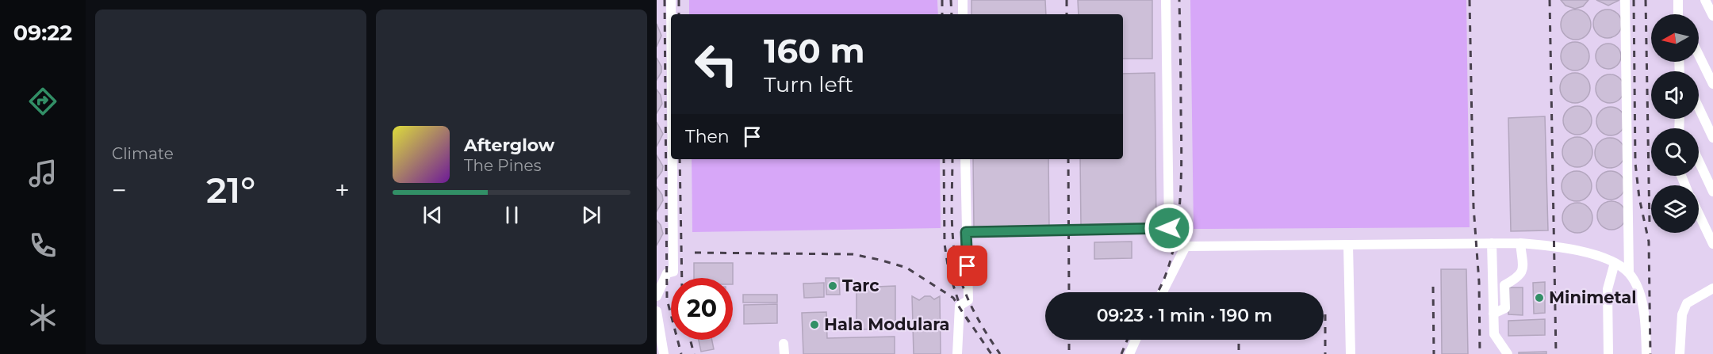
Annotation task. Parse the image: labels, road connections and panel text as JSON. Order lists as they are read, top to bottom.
{
  "places": ["Tarc", "Minimetal", "Hala Modulara"],
  "north": "left",
  "page": {
    "tabs": "09:22",
    "tile": "Climate",
    "turn": ["160 m", "Turn left"],
    "then": "Then",
    "song": ["Afterglow", "The Pines"],
    "heat": ["−", "21°", "+"],
    "limit": "20",
    "trip": "09:23 · 1 min · 190 m"
  }
}
